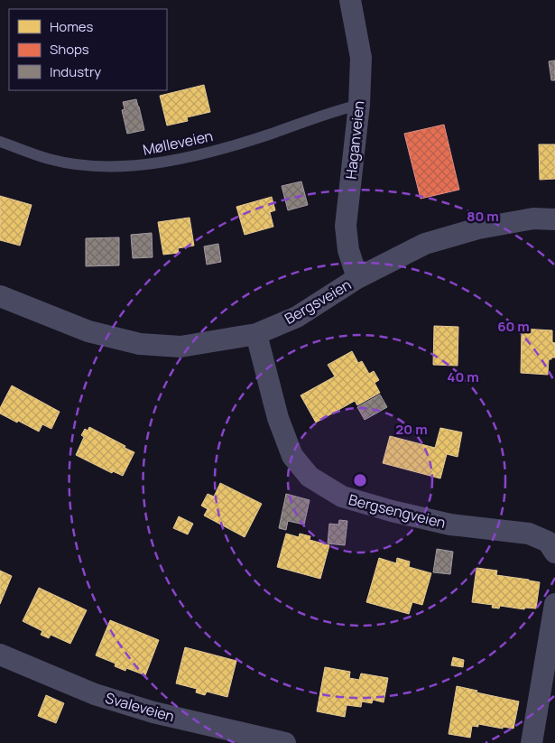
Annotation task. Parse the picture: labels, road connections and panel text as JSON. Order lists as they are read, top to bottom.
{
  "streets": {
    "street": [
      "Haganveien",
      "Bergsveien",
      "Bergsengveien",
      "Svaleveien"
    ],
    "lane": ["Mølleveien"]
  },
  "crossings": [
    ["Haganveien", "Mølleveien"],
    ["Haganveien", "Bergsveien"],
    ["Bergsveien", "Bergsengveien"]
  ],
  "legend": ["Homes", "Shops", "Industry"],
  "rings": [
    "80 m",
    "60 m",
    "40 m",
    "20 m"
  ]
}
